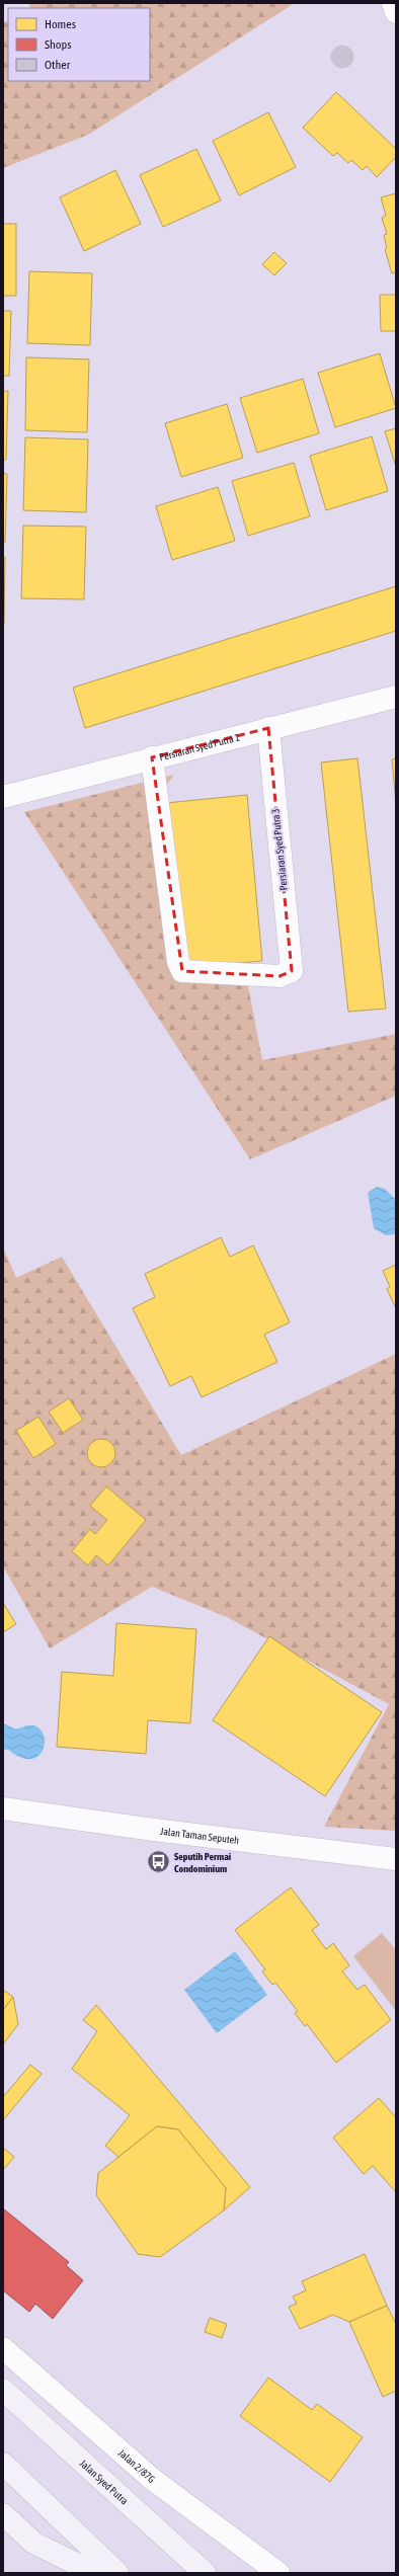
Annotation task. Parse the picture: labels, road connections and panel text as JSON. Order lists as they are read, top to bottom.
{
  "streets": {
    "main road": ["Jalan Syed Putra"],
    "street": [
      "Persiaran Syed Putra 1",
      "Persiaran Syed Putra 3",
      "Jalan Taman Seputeh",
      "Jalan 2/87G"
    ]
  },
  "crossings": [
    ["Persiaran Syed Putra 1", "Persiaran Syed Putra 3"]
  ],
  "places": {
    "bus stop": ["Seputih Permai Condominium"]
  },
  "legend": ["Homes", "Shops", "Other"]
}
